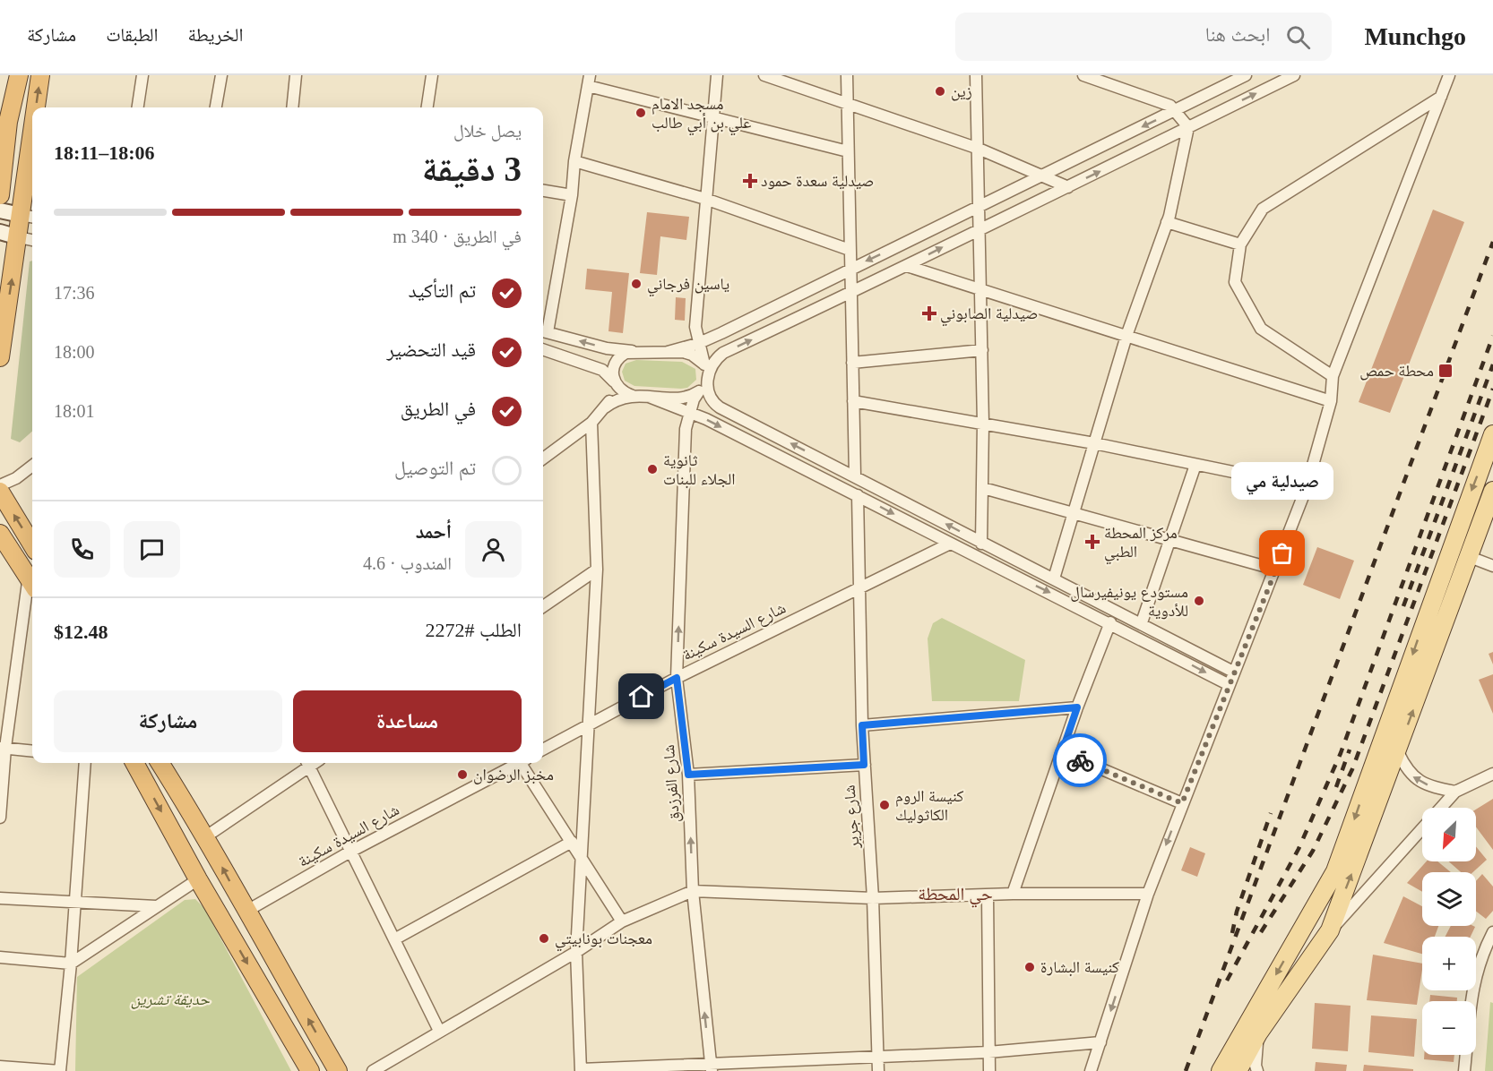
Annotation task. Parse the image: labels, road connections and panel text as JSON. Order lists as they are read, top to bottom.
{
  "streets": {
    "street": ["شارع السيدة سكينة", "شارع الفرزدق", "شارع جرير"]
  },
  "crossings": [
    ["شارع السيدة سكينة", "شارع الفرزدق"],
    ["شارع السيدة سكينة", "شارع جرير"]
  ],
  "one_way": ["شارع الفرزدق"],
  "districts": ["حي المحطة"],
  "parks": ["حديقة تشرين"],
  "places": {
    "other": [
      "زين",
      "مسجد الامام علي بن أبي طالب",
      "ياسين فرجاني",
      "ثانوية الجلاء للبنات",
      "صيدلية مي",
      "مستودع يونيفيرسال للأدوية",
      "مخبز الرضوان",
      "كنيسة الروم الكاثوليك",
      "معجنات بونابيتي",
      "كنيسة البشارة"
    ],
    "health": ["صيدلية سعدة حمود", "صيدلية الصابوني", "مركز المحطة الطبي"],
    "transit": ["محطة حمص"]
  },
  "north": "bottom left",
  "page": {
    "header": "Munchgo",
    "search": "ابحث هنا",
    "nav": ["الخريطة", "الطبقات", "مشاركة"],
    "heading": ["3 دقيقة", "يصل خلال", "18:06–18:11"],
    "panel": [
      "أحمد",
      "المندوب · 4.6",
      "الطلب #2272",
      "$12.48"
    ],
    "bar": "في الطريق · 340 m",
    "list": [
      ["تم التأكيد", "17:36"],
      ["قيد التحضير", "18:00"],
      ["في الطريق", "18:01"],
      "تم التوصيل"
    ],
    "bubble": "صيدلية مي",
    "buttons": ["مساعدة", "مشاركة"],
    "map_buttons": ["+", "−"]
  }
}
